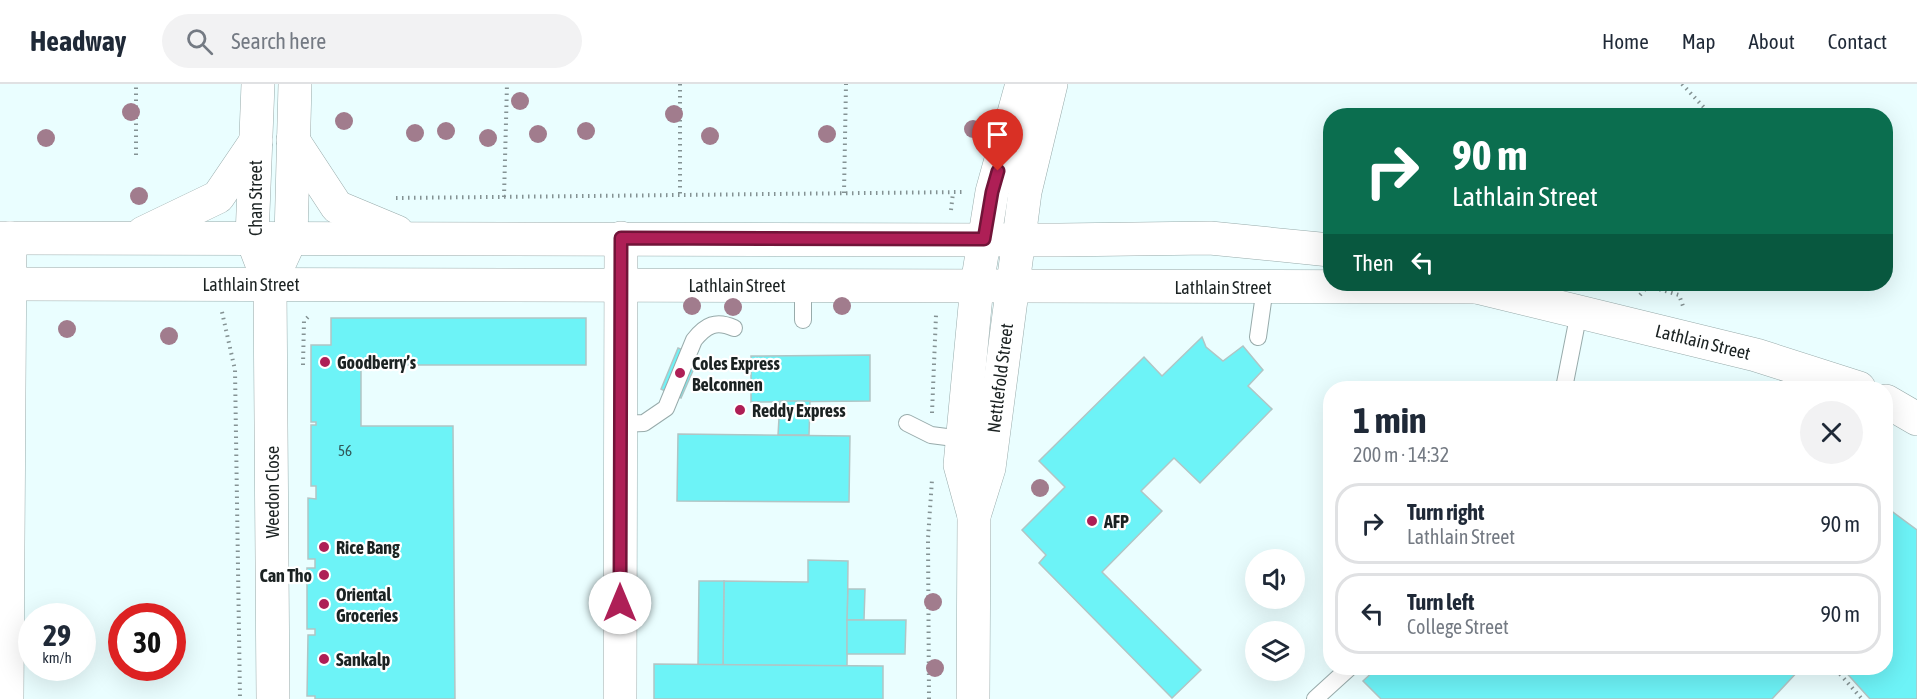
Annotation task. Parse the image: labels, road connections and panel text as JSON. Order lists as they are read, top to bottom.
{
  "streets": {
    "street": [
      "Chan Street",
      "Lathlain Street",
      "Nettlefold Street",
      "Weedon Close"
    ]
  },
  "crossings": [
    ["Chan Street", "Lathlain Street"],
    ["Chan Street", "Weedon Close"],
    ["Lathlain Street", "Nettlefold Street"],
    ["Lathlain Street", "Weedon Close"]
  ],
  "places": [
    "Goodberry’s",
    "Coles Express Belconnen",
    "Reddy Express",
    "AFP",
    "Rice Bang",
    "Can Tho",
    "Oriental Groceries",
    "Sankalp"
  ],
  "house_numbers": ["56"],
  "page": {
    "header": "Headway",
    "search": "Search here",
    "nav": [
      "Home",
      "Map",
      "About",
      "Contact"
    ],
    "turn": ["90 m", "Lathlain Street"],
    "then": "Then",
    "heading": ["1 min", "200 m · 14:32"],
    "list": [
      {
        "name": "Turn right",
        "note": "Lathlain Street",
        "value": "90 m"
      },
      {
        "name": "Turn left",
        "note": "College Street",
        "value": "90 m"
      }
    ],
    "speed": "29 km/h",
    "limit": "30"
  }
}
